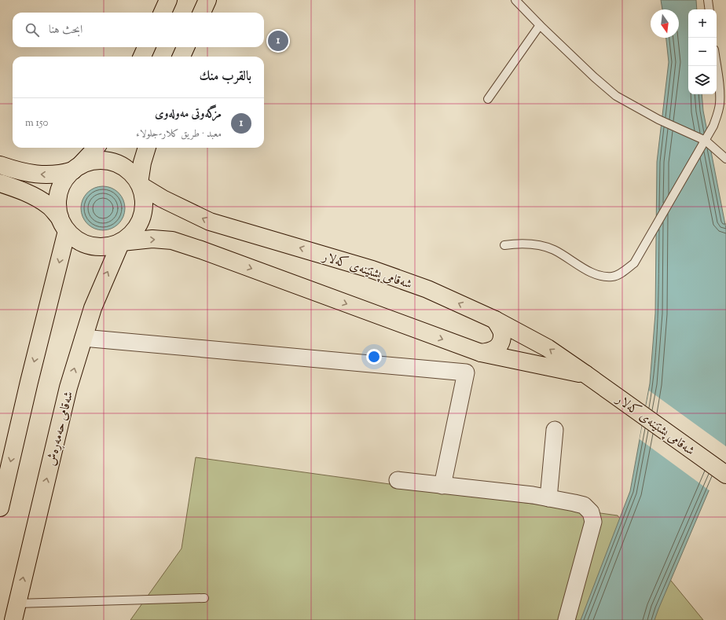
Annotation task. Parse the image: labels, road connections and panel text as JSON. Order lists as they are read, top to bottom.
{
  "streets": {
    "main road": ["شەقامی پشتێنەی کەلار", "شەقامی حەمەڕەش"]
  },
  "crossings": [
    ["شەقامی پشتێنەی کەلار", "شەقامی حەمەڕەش"]
  ],
  "north": "bottom",
  "page": {
    "map_buttons": ["+", "−"],
    "search": "ابحث هنا",
    "pins": "1",
    "heading": "بالقرب منك",
    "list": [
      {
        "mark": "1",
        "name": "مزگەوتی مەولەوی",
        "note": "معبد · طريق كلار-جلولاء",
        "value": "150 m"
      }
    ]
  }
}
